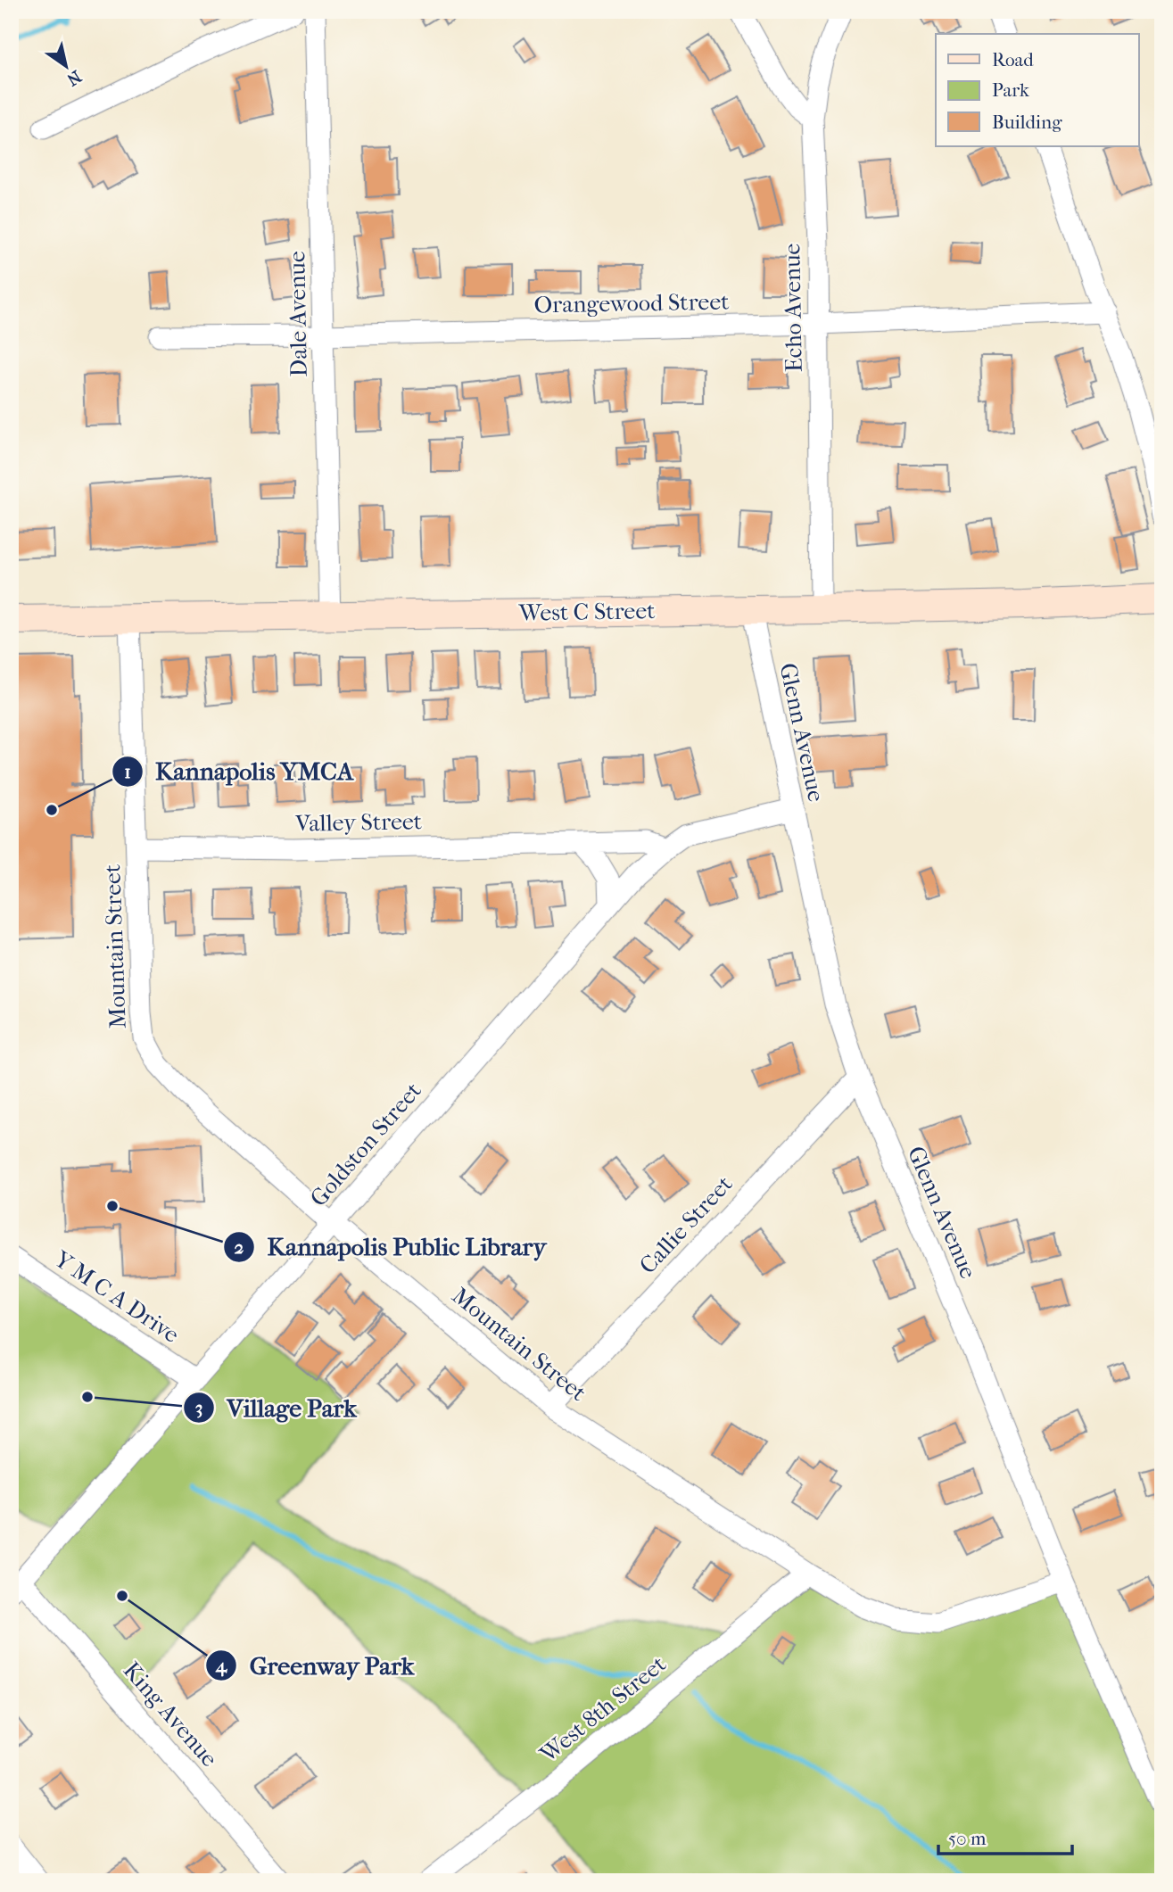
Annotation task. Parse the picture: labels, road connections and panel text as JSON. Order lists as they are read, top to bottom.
{
  "streets": {
    "main road": ["West C Street"],
    "street": [
      "Orangewood Street",
      "Echo Avenue",
      "Dale Avenue",
      "Glenn Avenue",
      "Valley Street",
      "Mountain Street",
      "Goldston Street",
      "Callie Street",
      "Y M C A Drive",
      "West 8th Street",
      "King Avenue"
    ]
  },
  "crossings": [
    ["Orangewood Street", "Echo Avenue"],
    ["Orangewood Street", "Dale Avenue"],
    ["Echo Avenue", "West C Street"],
    ["Dale Avenue", "West C Street"],
    ["West C Street", "Glenn Avenue"],
    ["West C Street", "Mountain Street"],
    ["Glenn Avenue", "Mountain Street"],
    ["Glenn Avenue", "Callie Street"],
    ["Valley Street", "Mountain Street"],
    ["Valley Street", "Goldston Street"],
    ["Mountain Street", "Goldston Street"],
    ["Mountain Street", "Callie Street"],
    ["Mountain Street", "West 8th Street"],
    ["Goldston Street", "Y M C A Drive"],
    ["Goldston Street", "King Avenue"]
  ],
  "places": [
    "Kannapolis YMCA",
    "Kannapolis Public Library",
    "Village Park",
    "Greenway Park"
  ],
  "legend": ["Road", "Park", "Building"],
  "scale_bar": "50 m",
  "north": "bottom right"
}
